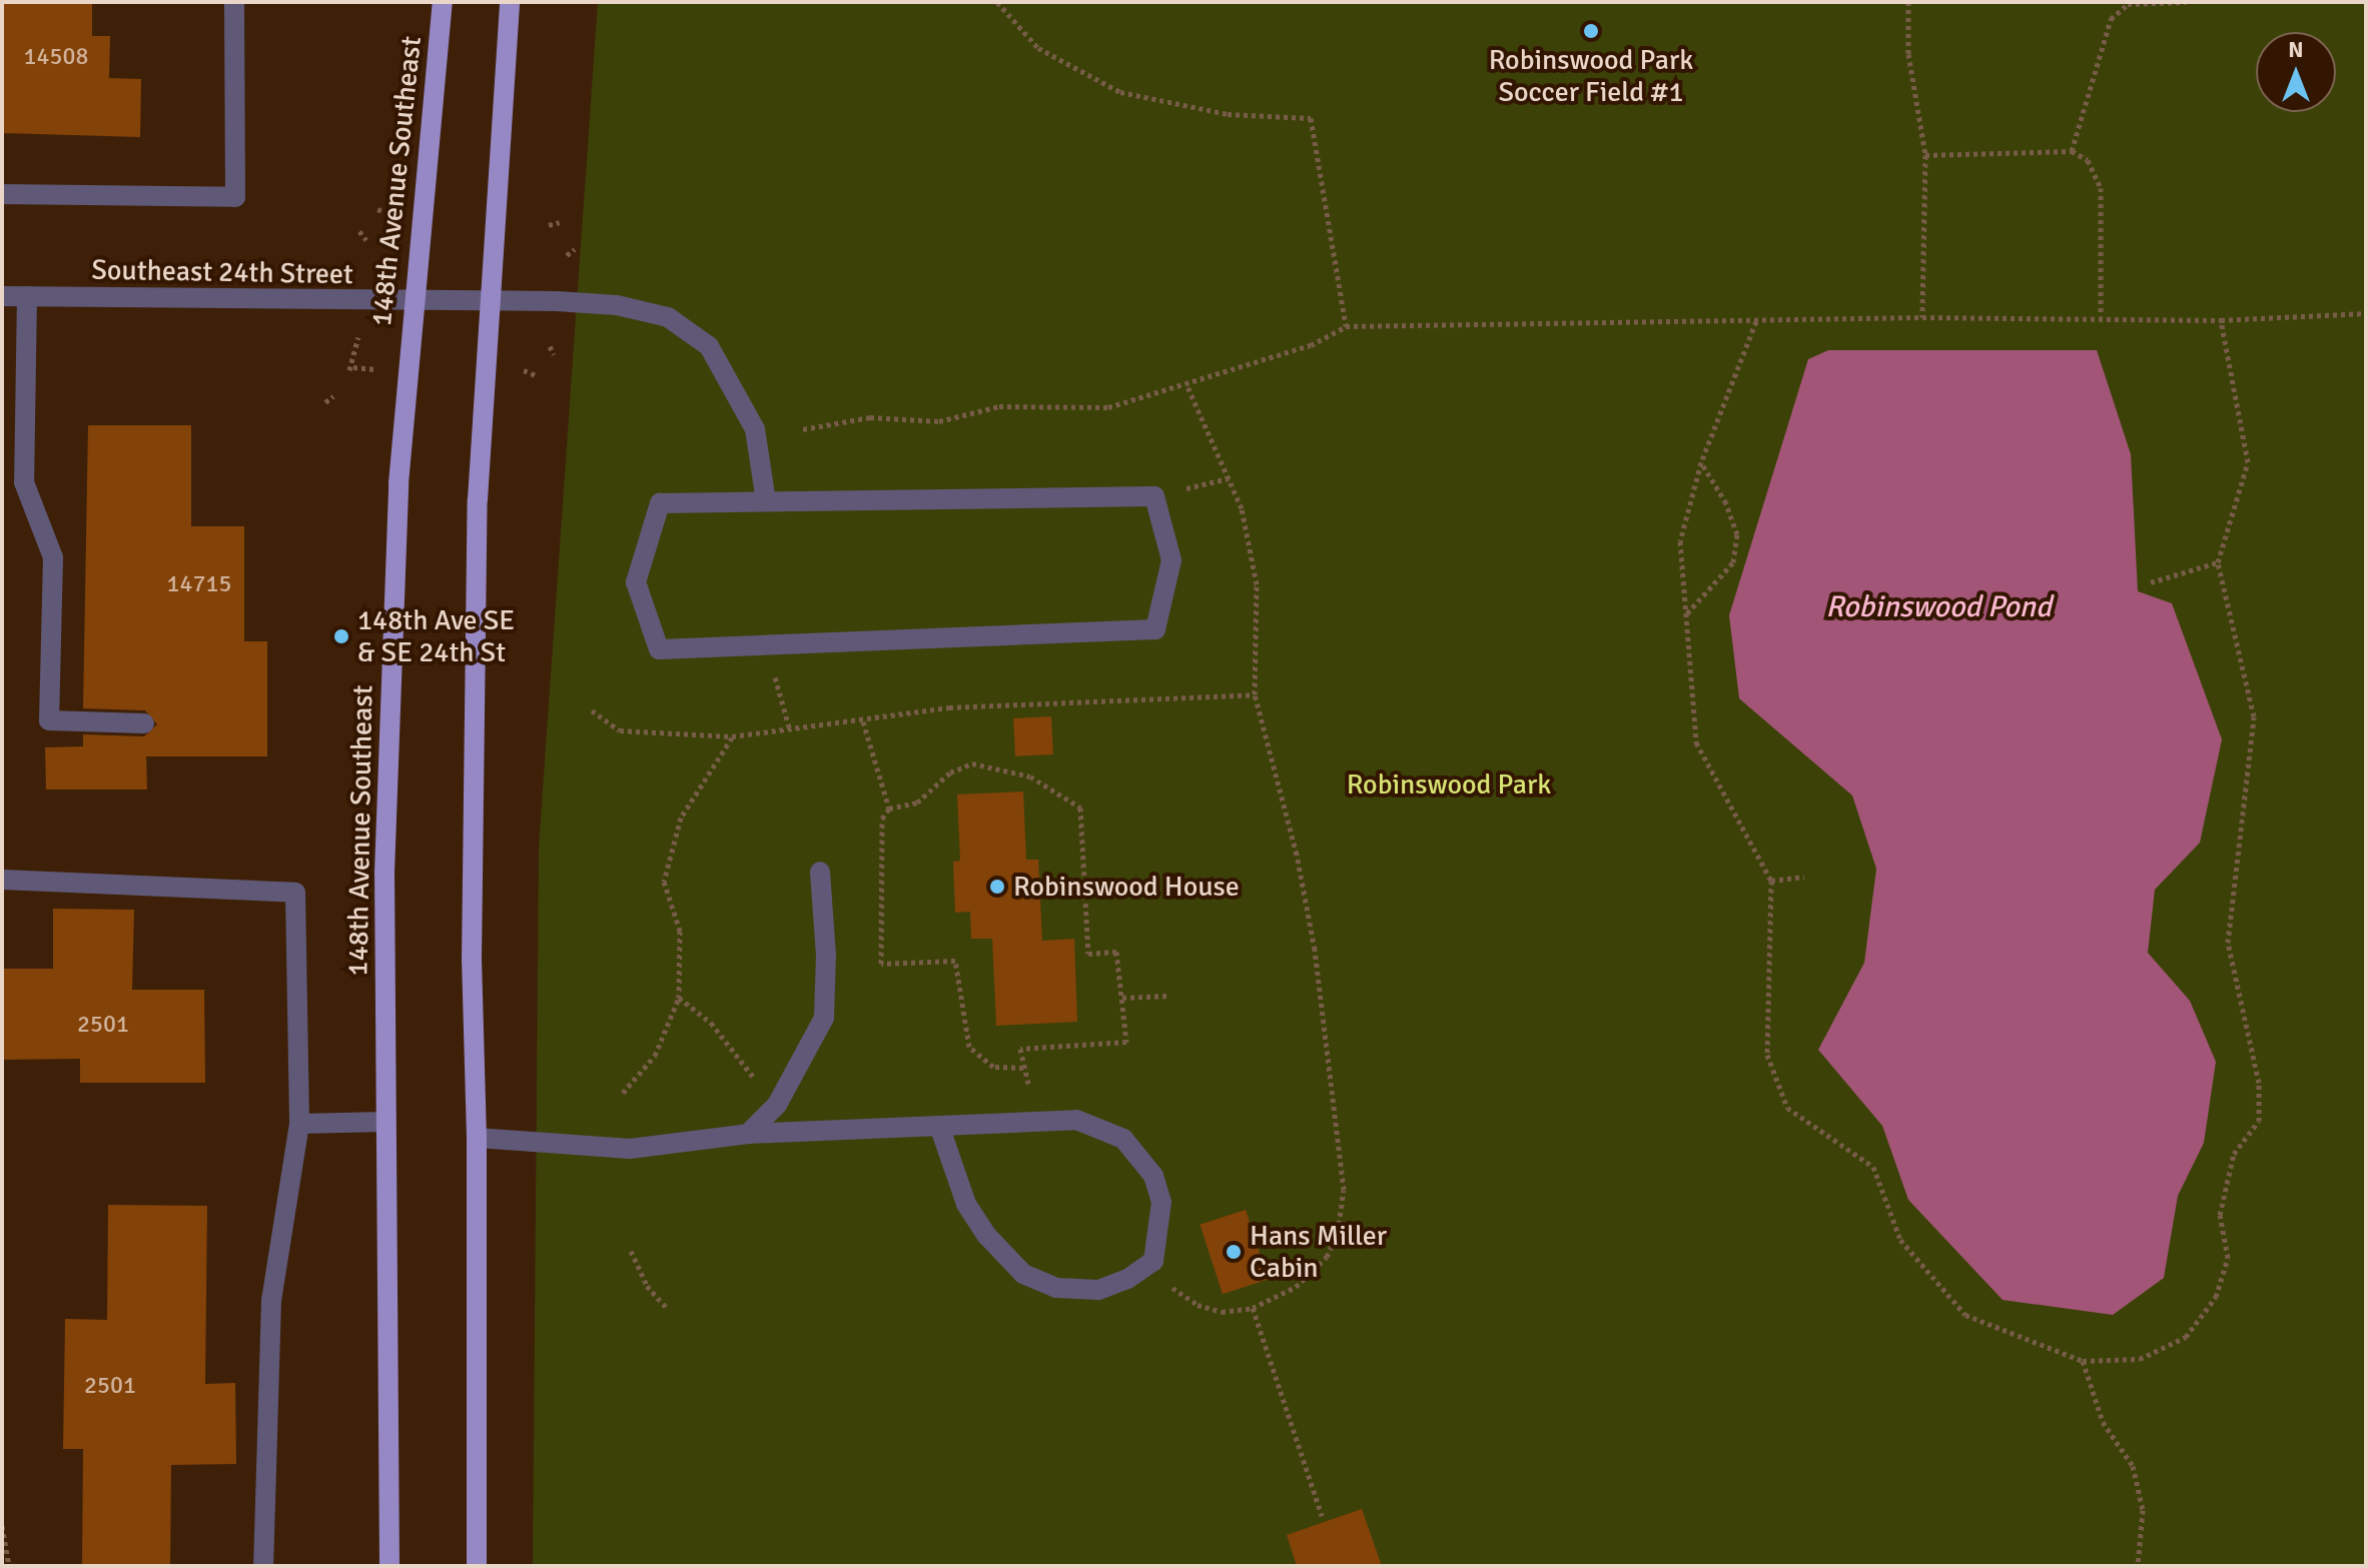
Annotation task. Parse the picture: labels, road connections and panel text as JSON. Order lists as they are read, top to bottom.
{
  "streets": {
    "main road": ["148th Avenue Southeast"],
    "street": ["Southeast 24th Street"]
  },
  "crossings": [
    ["148th Avenue Southeast", "Southeast 24th Street"]
  ],
  "water": ["Robinswood Pond"],
  "parks": ["Robinswood Park"],
  "places": [
    "Robinswood Park Soccer Field #1",
    "148th Ave SE & SE 24th St",
    "Robinswood House",
    "Hans Miller Cabin"
  ],
  "house_numbers": [
    "14508",
    "14715",
    "2501",
    "2501"
  ],
  "north": "top"
}
